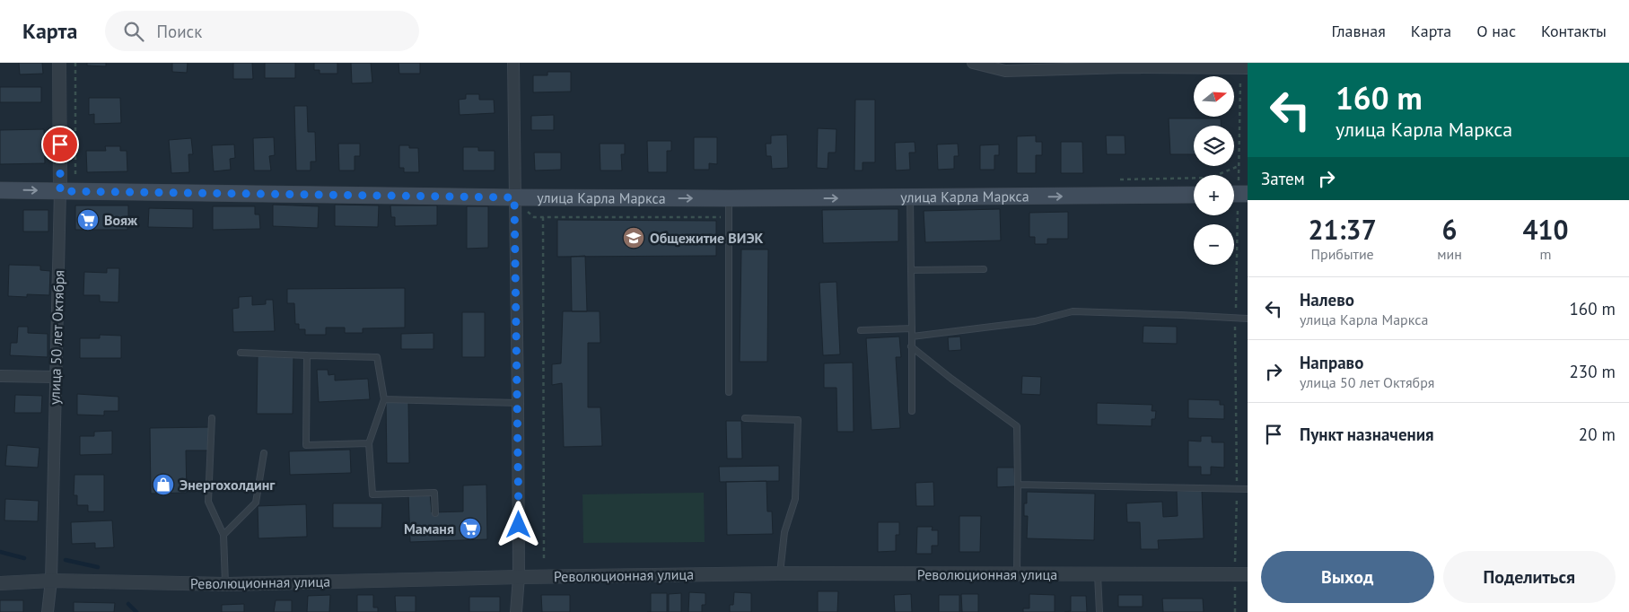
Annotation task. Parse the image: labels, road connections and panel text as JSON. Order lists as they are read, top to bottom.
{
  "streets": {
    "main road": ["улица Карла Маркса"],
    "street": ["улица 50 лет Октября", "Революционная улица"]
  },
  "crossings": [
    ["улица Карла Маркса", "улица 50 лет Октября"],
    ["улица 50 лет Октября", "Революционная улица"]
  ],
  "one_way": ["улица Карла Маркса"],
  "places": {
    "supermarket": ["Вояж", "Маманя"],
    "school or university": ["Общежитие ВИЭК"],
    "shop": ["Энергохолдинг"]
  },
  "north": "right",
  "page": {
    "header": "Карта",
    "search": "Поиск",
    "nav": [
      "Главная",
      "Карта",
      "О нас",
      "Контакты"
    ],
    "turn": ["160 m", "улица Карла Маркса"],
    "map_buttons": ["+", "−"],
    "then": "Затем",
    "eta": [
      "21:37",
      "Прибытие",
      "6",
      "мин",
      "410",
      "m"
    ],
    "list": [
      {
        "name": "Налево",
        "note": "улица Карла Маркса",
        "value": "160 m"
      },
      {
        "name": "Направо",
        "note": "улица 50 лет Октября",
        "value": "230 m"
      },
      {
        "name": "Пункт назначения",
        "value": "20 m"
      }
    ],
    "buttons": ["Выход", "Поделиться"]
  }
}
